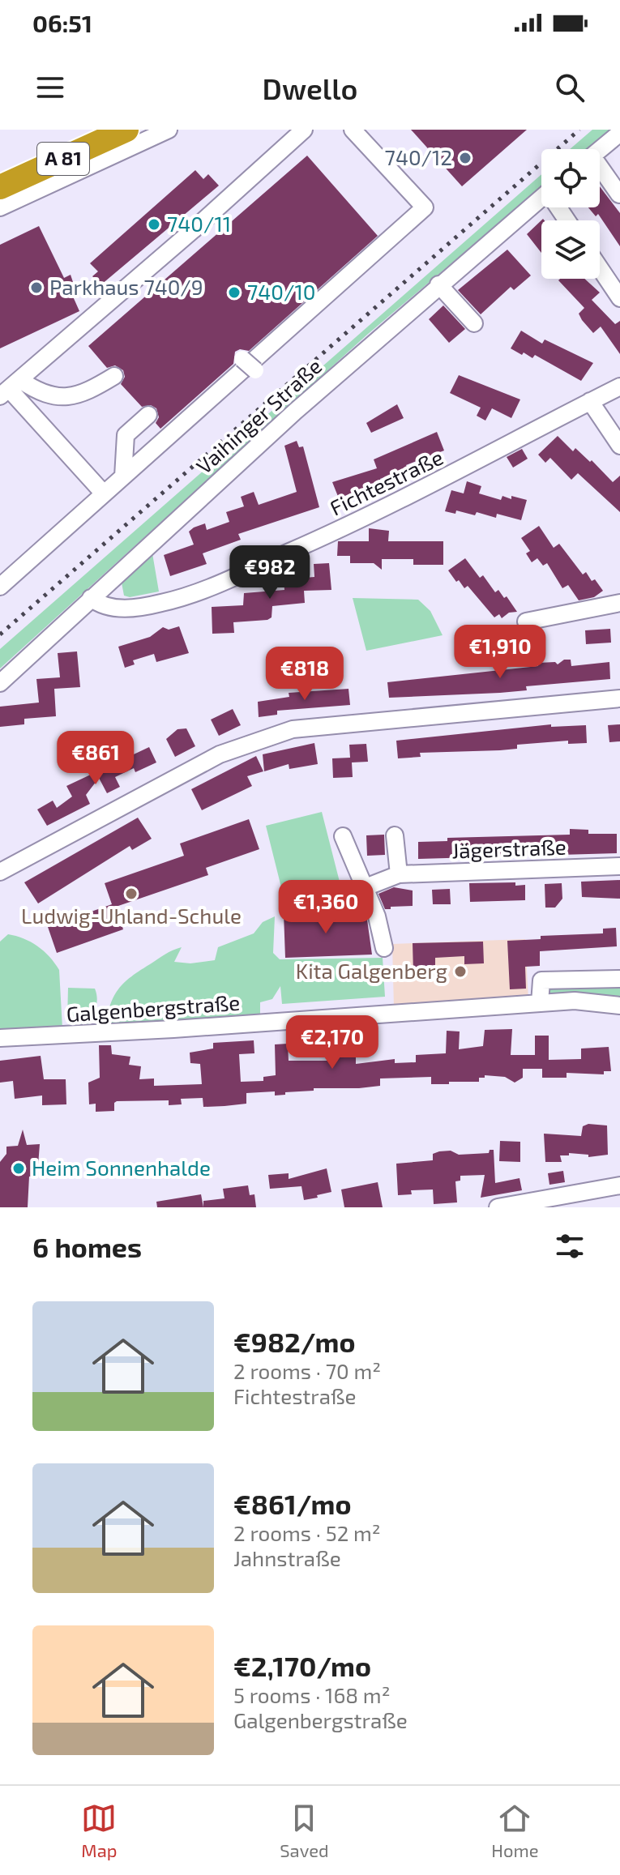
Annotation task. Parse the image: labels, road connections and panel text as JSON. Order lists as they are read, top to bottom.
{
  "streets": {
    "highway": ["A 81"],
    "street": [
      "Vaihinger Straße",
      "Fichtestraße",
      "Jägerstraße",
      "Galgenbergstraße"
    ]
  },
  "crossings": [
    ["Vaihinger Straße", "Fichtestraße"]
  ],
  "places": [
    "740/12",
    "740/11",
    "Parkhaus 740/9",
    "740/10",
    "Ludwig-Uhland-Schule",
    "Kita Galgenberg",
    "Heim Sonnenhalde"
  ],
  "page": {
    "status": "06:51",
    "header": "Dwello",
    "price": [
      "€982",
      "€1,910",
      "€818",
      "€861",
      "€1,360",
      "€2,170"
    ],
    "heading": "6 homes",
    "list": [
      {
        "name": "€982/mo",
        "note": "2 rooms · 70 m² · Fichtestraße"
      },
      {
        "name": "€861/mo",
        "note": "2 rooms · 52 m² · Jahnstraße"
      },
      {
        "name": "€2,170/mo",
        "note": "5 rooms · 168 m² · Galgenbergstraße"
      }
    ],
    "tabs": ["Map", "Saved", "Home"]
  }
}
